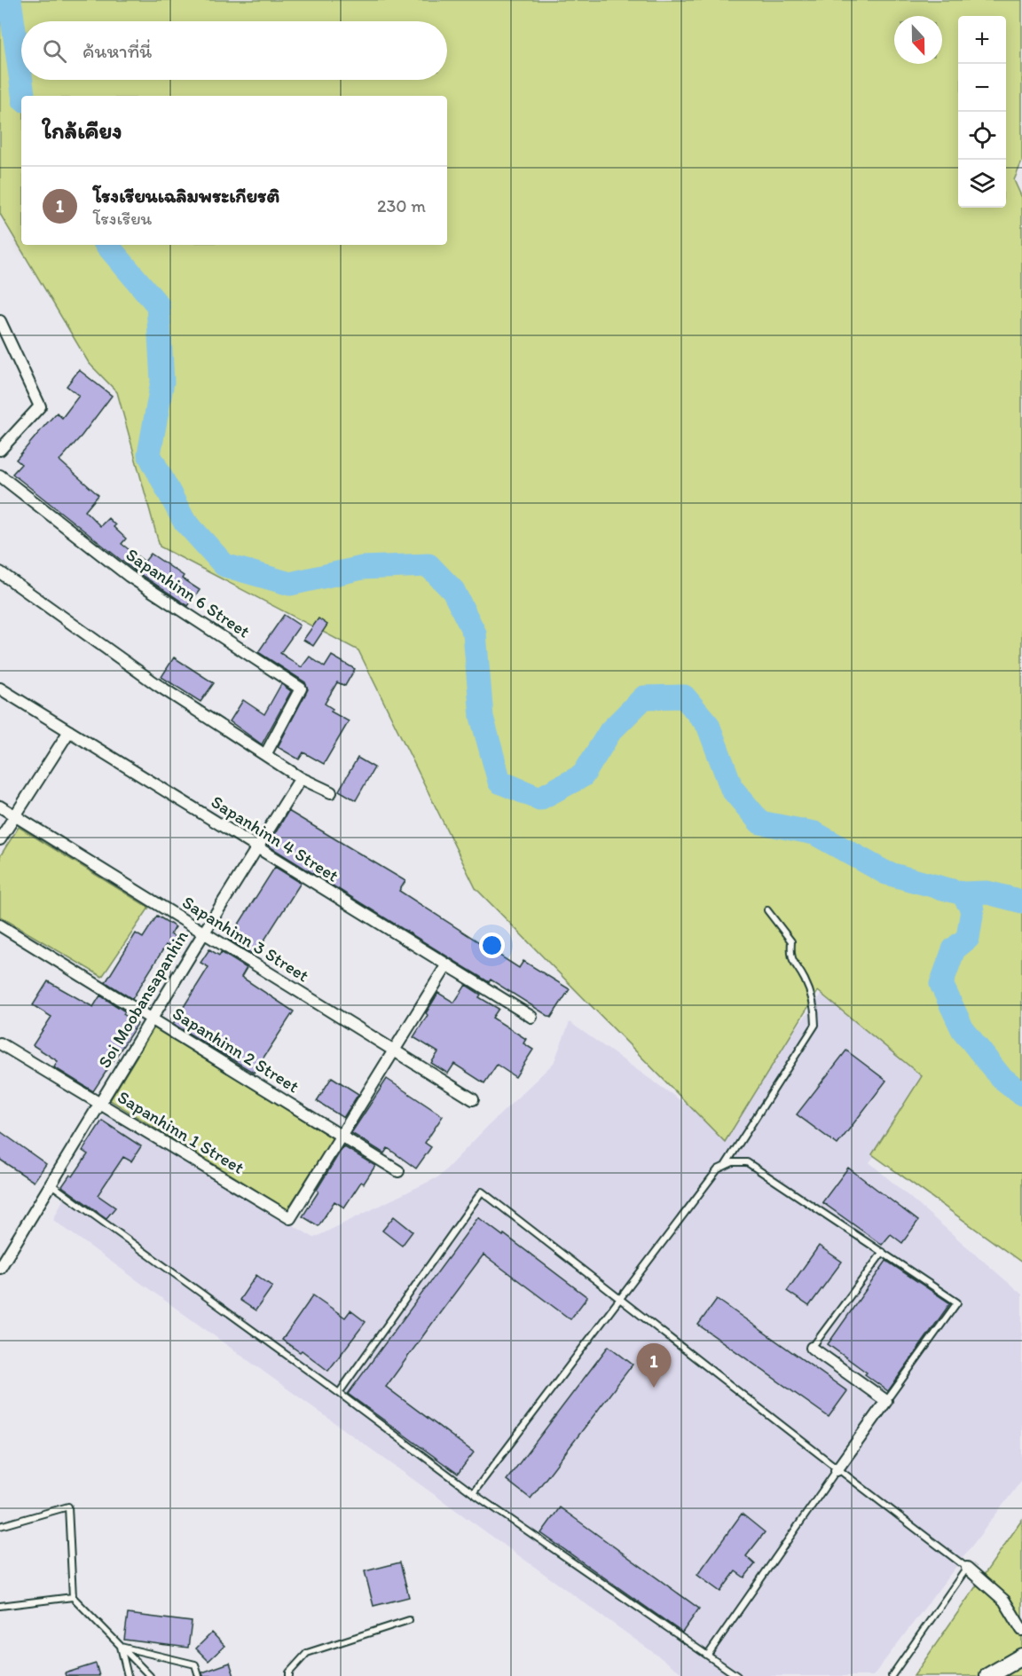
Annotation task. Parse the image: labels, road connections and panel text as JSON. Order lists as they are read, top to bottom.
{
  "streets": {
    "street": [
      "Sapanhinn 6 Street",
      "Sapanhinn 4 Street",
      "Sapanhinn 3 Street",
      "Soi Moobansapanhin",
      "Sapanhinn 2 Street",
      "Sapanhinn 1 Street"
    ]
  },
  "crossings": [
    ["Sapanhinn 4 Street", "Soi Moobansapanhin"],
    ["Sapanhinn 3 Street", "Soi Moobansapanhin"],
    ["Soi Moobansapanhin", "Sapanhinn 2 Street"],
    ["Soi Moobansapanhin", "Sapanhinn 1 Street"],
    ["Sapanhinn 2 Street", "Sapanhinn 1 Street"]
  ],
  "north": "bottom",
  "page": {
    "map_buttons": ["+", "−"],
    "search": "ค้นหาที่นี่",
    "heading": "ใกล้เคียง",
    "list": [
      {
        "mark": "1",
        "name": "โรงเรียนเฉลิมพระเกียรติ",
        "note": "โรงเรียน",
        "value": "230 m"
      }
    ],
    "pins": "1"
  }
}
